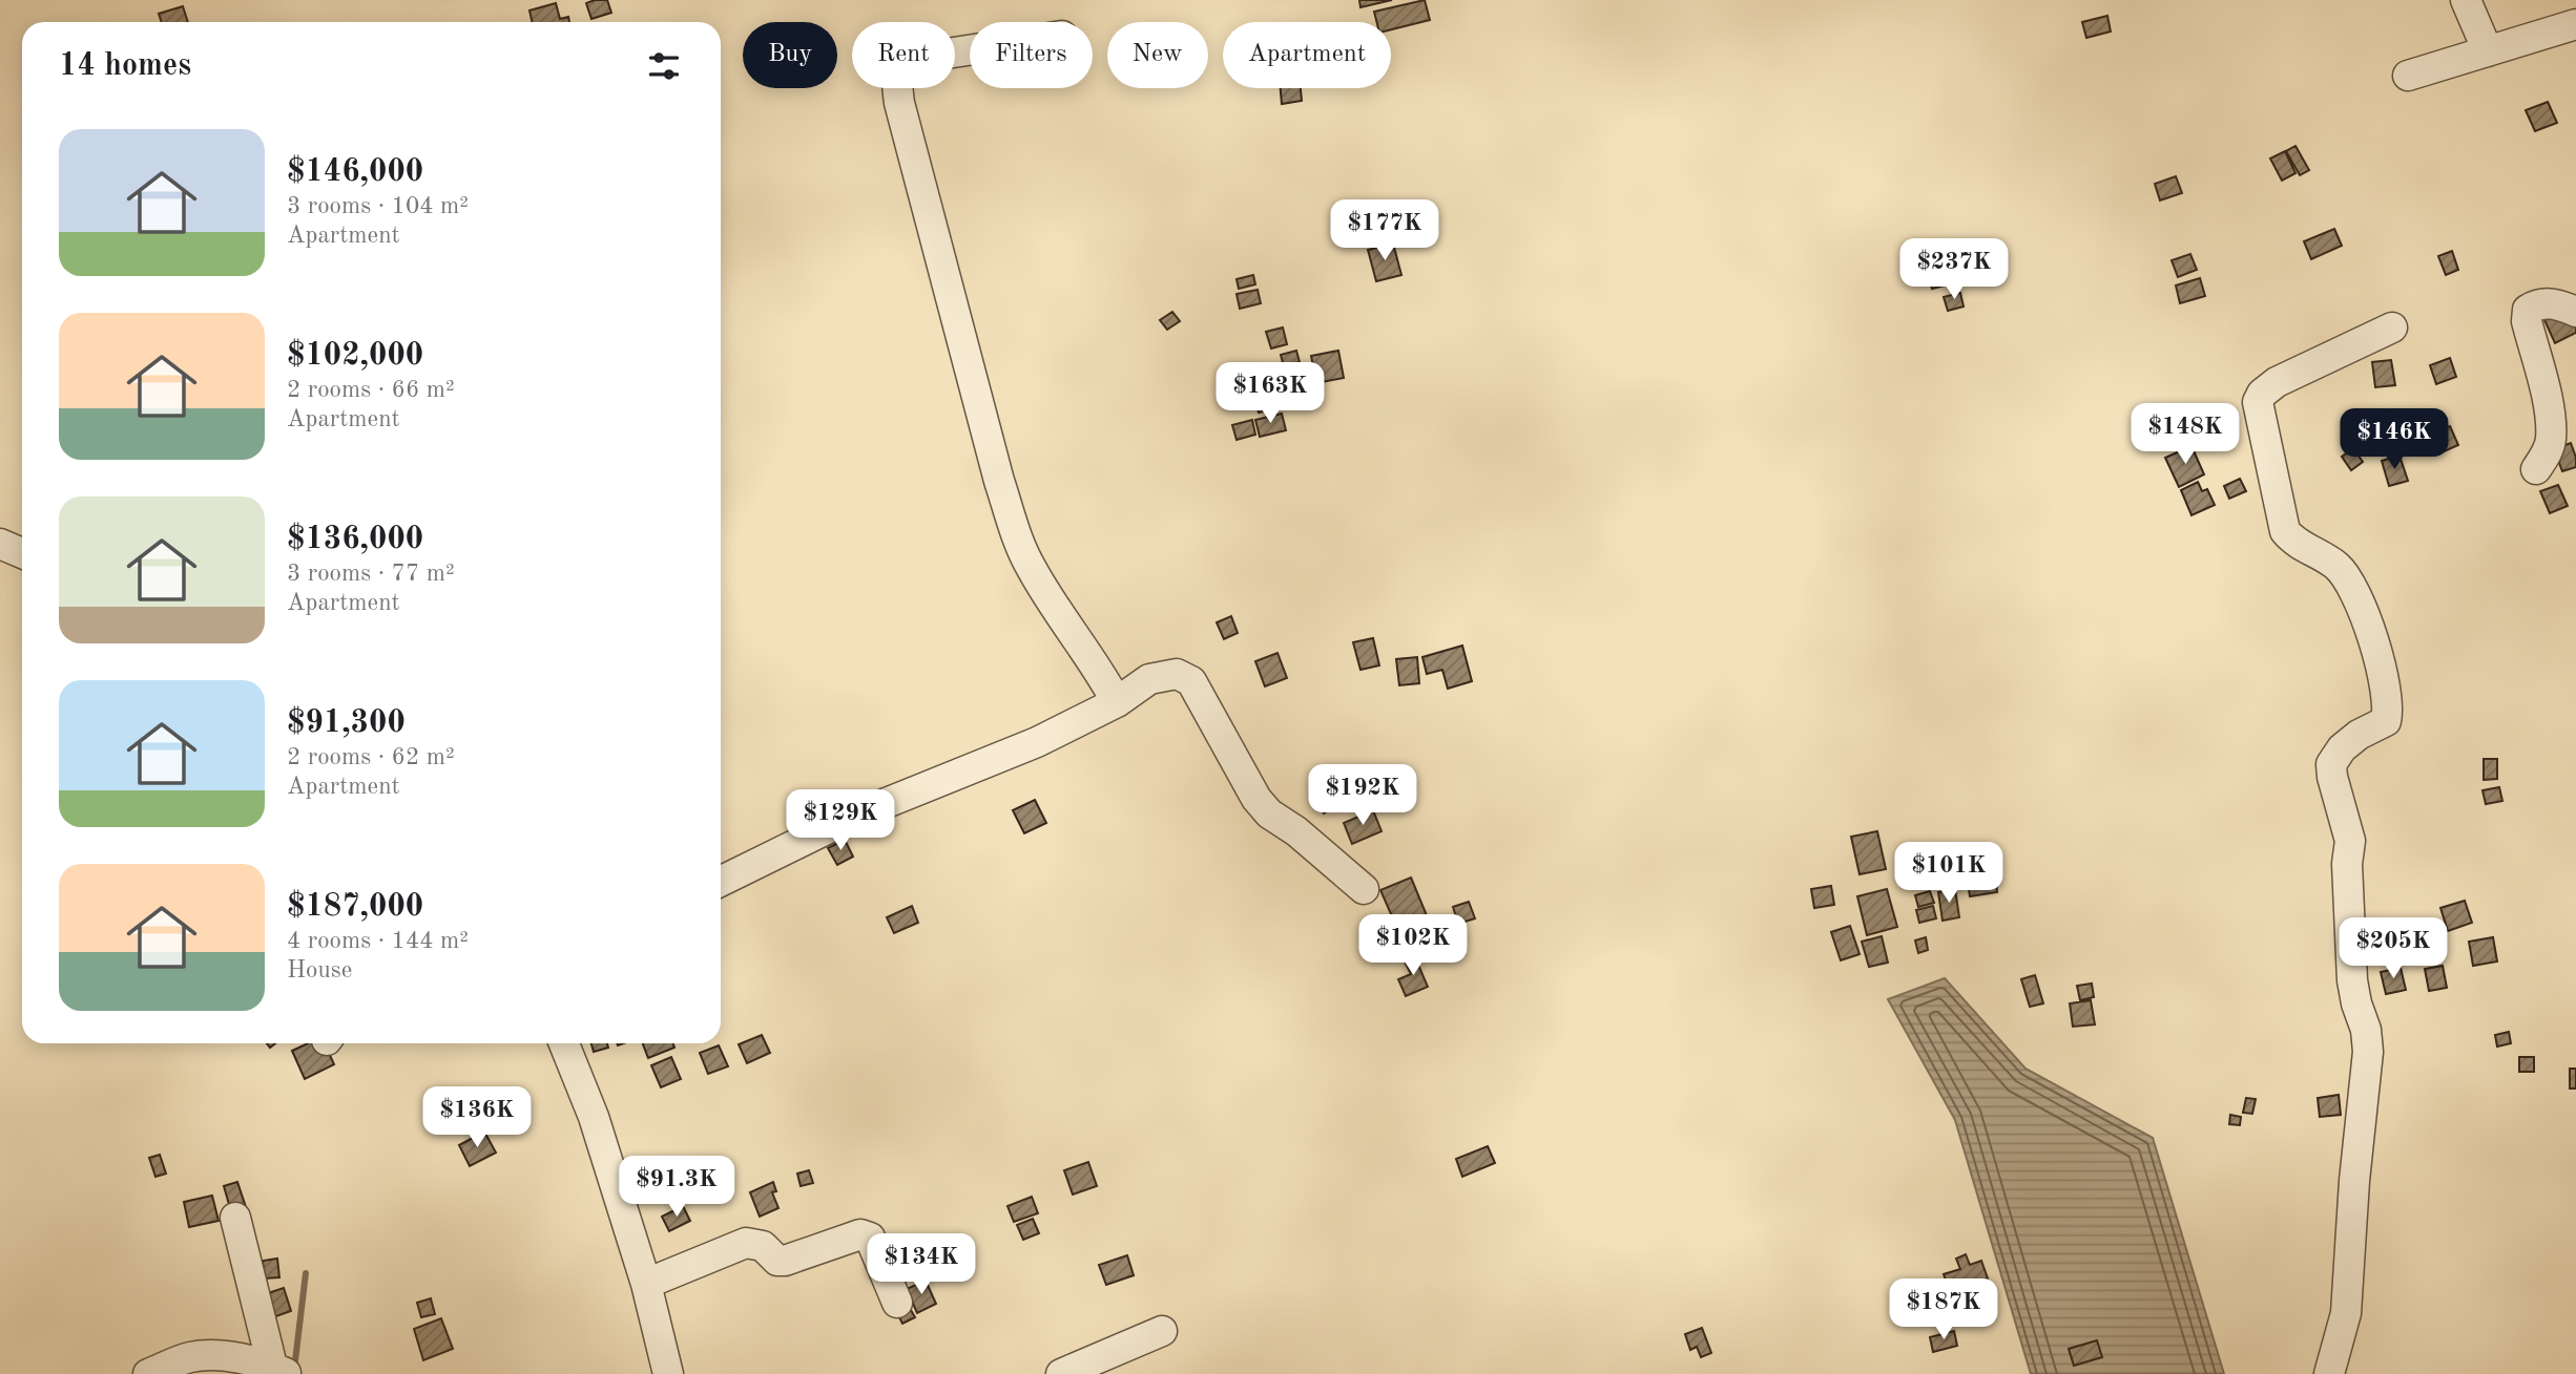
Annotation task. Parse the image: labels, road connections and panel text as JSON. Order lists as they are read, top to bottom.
{
  "page": {
    "chip": [
      "Buy",
      "Rent",
      "Filters",
      "New",
      "Apartment"
    ],
    "heading": "14 homes",
    "list": [
      {
        "name": "$146,000",
        "note": "3 rooms · 104 m² · Apartment"
      },
      {
        "name": "$102,000",
        "note": "2 rooms · 66 m² · Apartment"
      },
      {
        "name": "$136,000",
        "note": "3 rooms · 77 m² · Apartment"
      },
      {
        "name": "$91,300",
        "note": "2 rooms · 62 m² · Apartment"
      },
      {
        "name": "$187,000",
        "note": "4 rooms · 144 m² · House"
      }
    ],
    "price": [
      "$177K",
      "$237K",
      "$163K",
      "$148K",
      "$146K",
      "$192K",
      "$129K",
      "$101K",
      "$102K",
      "$205K",
      "$136K",
      "$91.3K",
      "$134K",
      "$187K"
    ]
  }
}
